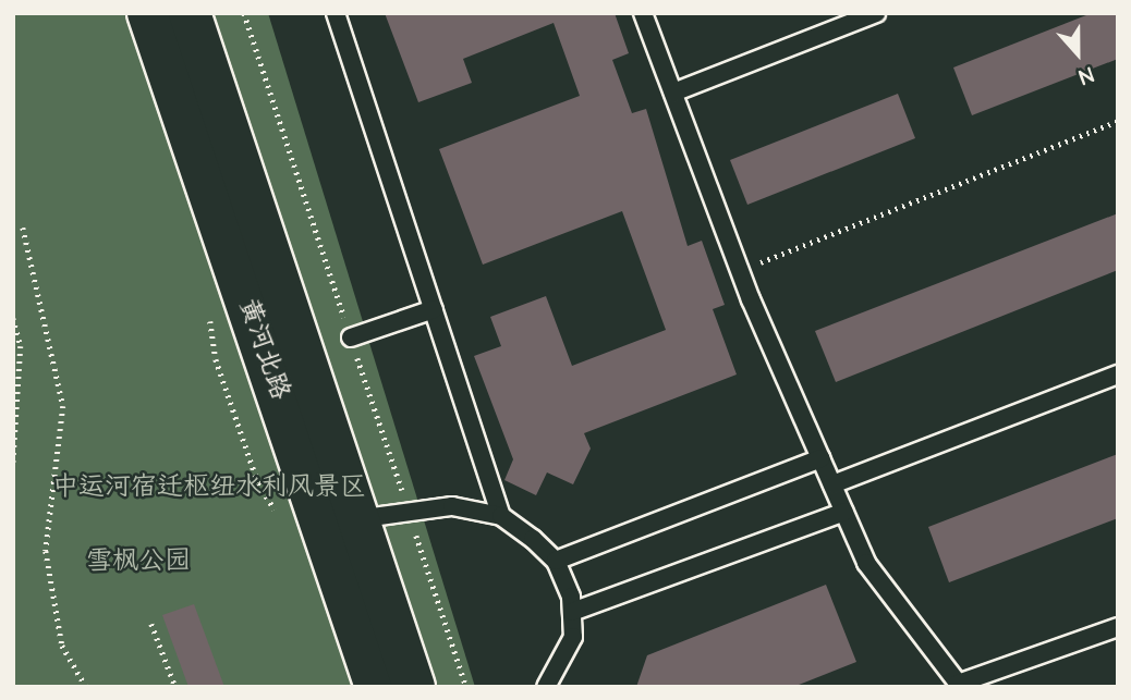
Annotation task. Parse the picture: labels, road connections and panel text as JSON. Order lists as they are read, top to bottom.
{
  "streets": {
    "main road": ["黄河北路"]
  },
  "parks": ["中运河宿迁枢纽水利风景区", "雪枫公园"],
  "north": "bottom"
}
